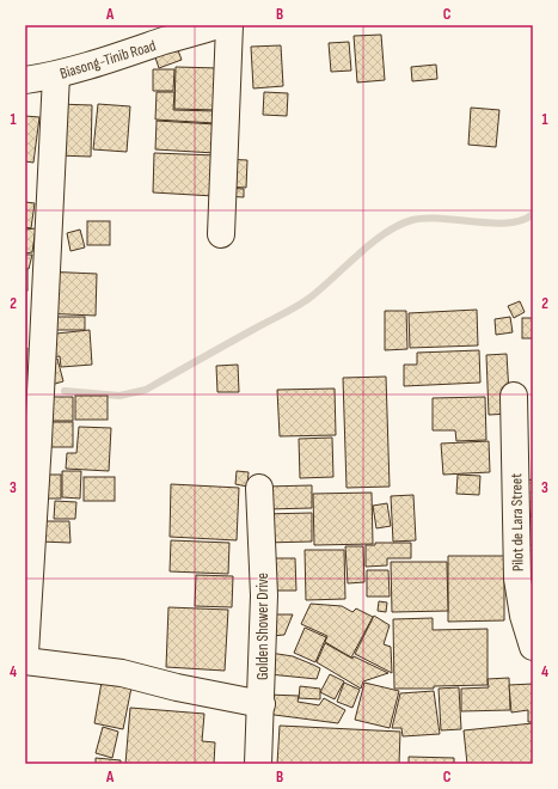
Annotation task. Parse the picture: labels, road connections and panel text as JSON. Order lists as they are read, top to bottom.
{
  "streets": {
    "street": ["Biasong-Tinib Road", "Pilot de Lara Street", "Golden Shower Drive"]
  },
  "grid": {
    "columns": ["A", "B", "C"],
    "rows": [
      "1",
      "2",
      "3",
      "4"
    ]
  }
}
